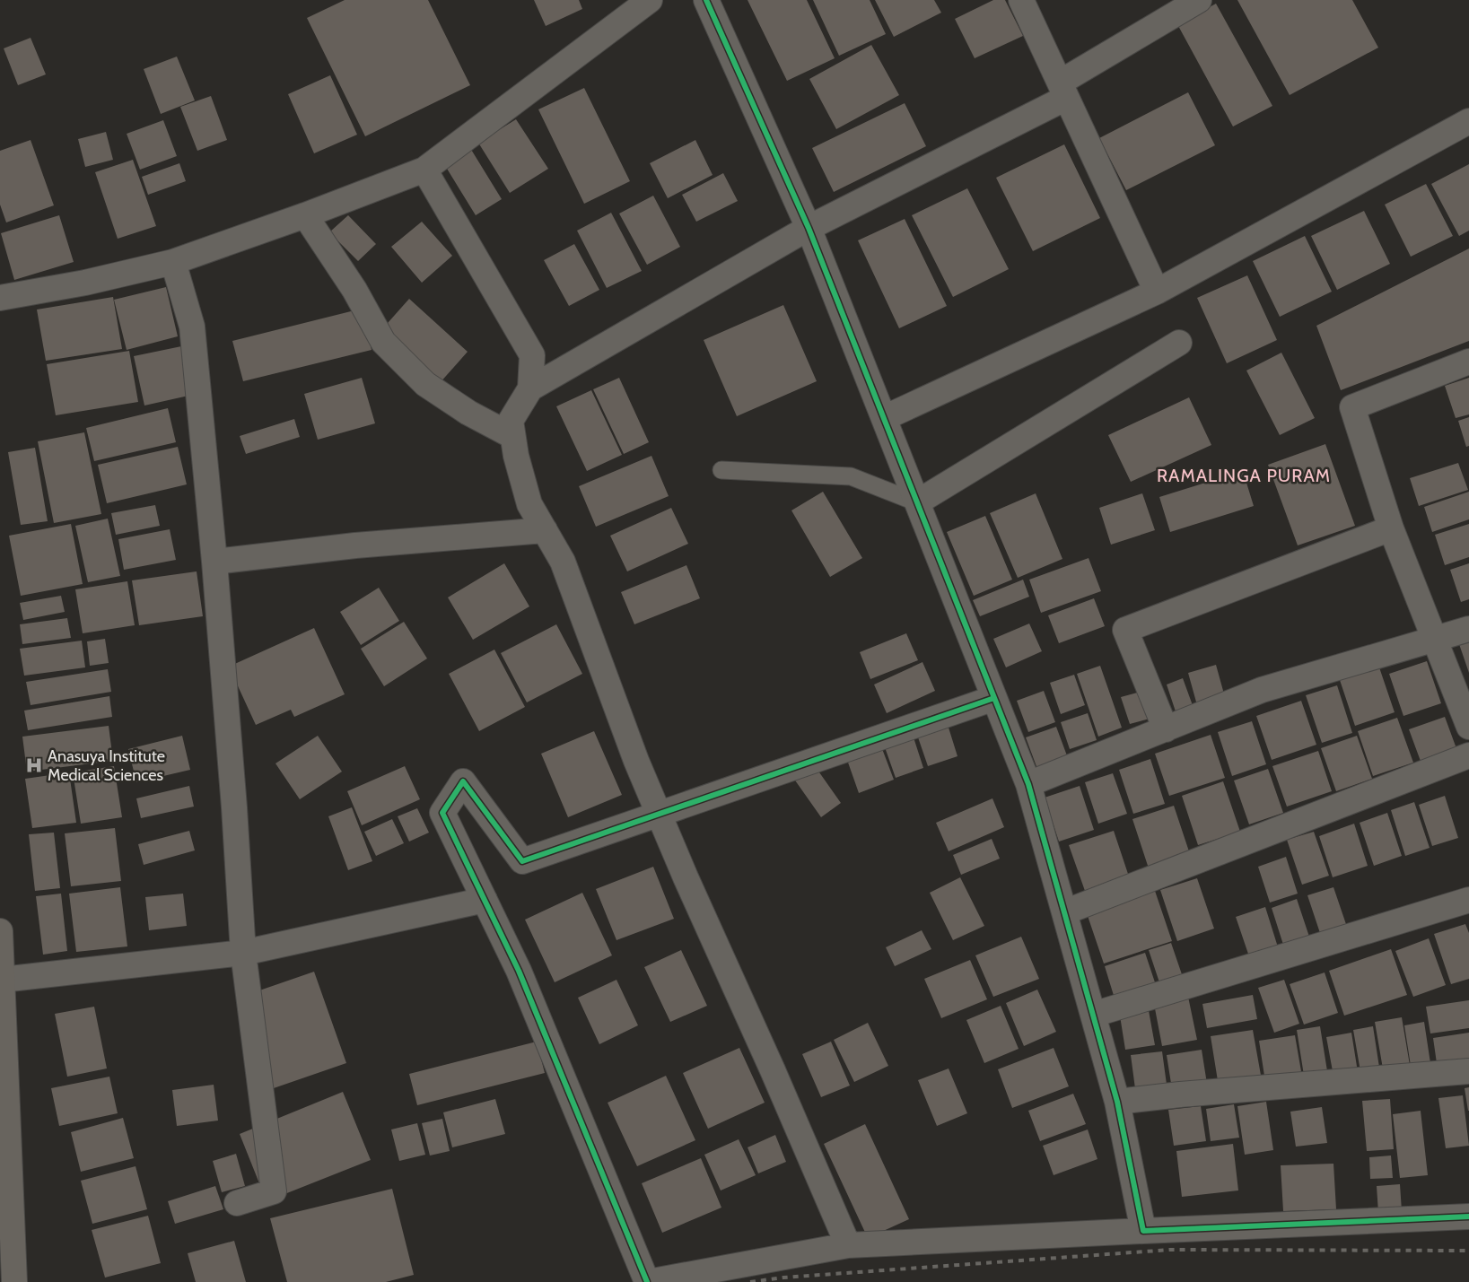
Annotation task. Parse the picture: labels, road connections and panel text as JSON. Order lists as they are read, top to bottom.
{
  "districts": ["RAMALINGA PURAM"],
  "places": {
    "hospital": ["Anasuya Institute Medical Sciences"]
  }
}
